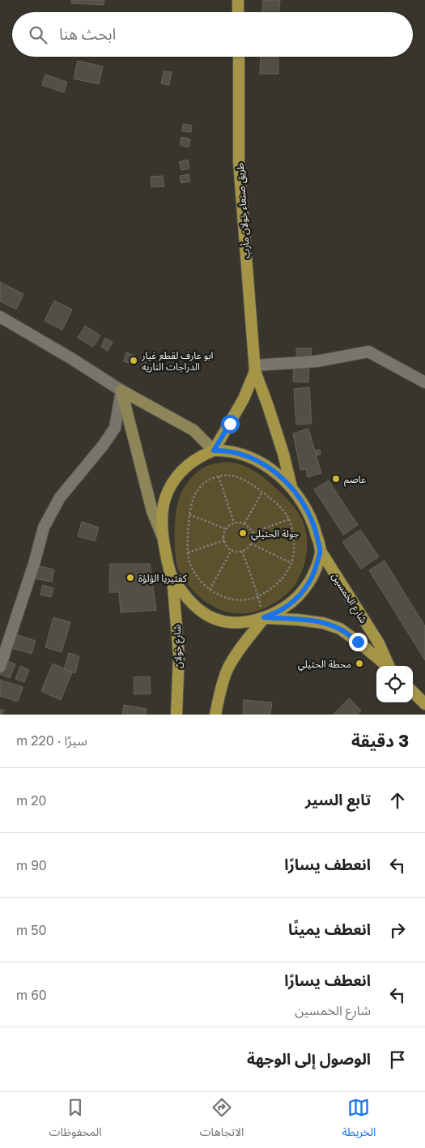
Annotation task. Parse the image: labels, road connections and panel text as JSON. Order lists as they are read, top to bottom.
{
  "streets": {
    "main road": ["طريق صنعاء خولان مأرب", "شارع الخمسين", "شارع خولان"]
  },
  "places": [
    "ابو عارف لقطع غيار الدراجات الناريه",
    "عاصم",
    "جولة الحثيلي",
    "كفتيريا الؤلؤة",
    "محطة الحثيلي"
  ],
  "page": {
    "search": "ابحث هنا",
    "heading": ["3 دقيقة", "سيرًا · 220 m"],
    "list": [
      ["تابع السير", "20 m"],
      ["انعطف يسارًا", "90 m"],
      ["انعطف يمينًا", "50 m"],
      ["انعطف يسارًا", "شارع الخمسين", "60 m"],
      "الوصول إلى الوجهة"
    ],
    "nav": ["الخريطة", "الاتجاهات", "المحفوظات"]
  }
}
